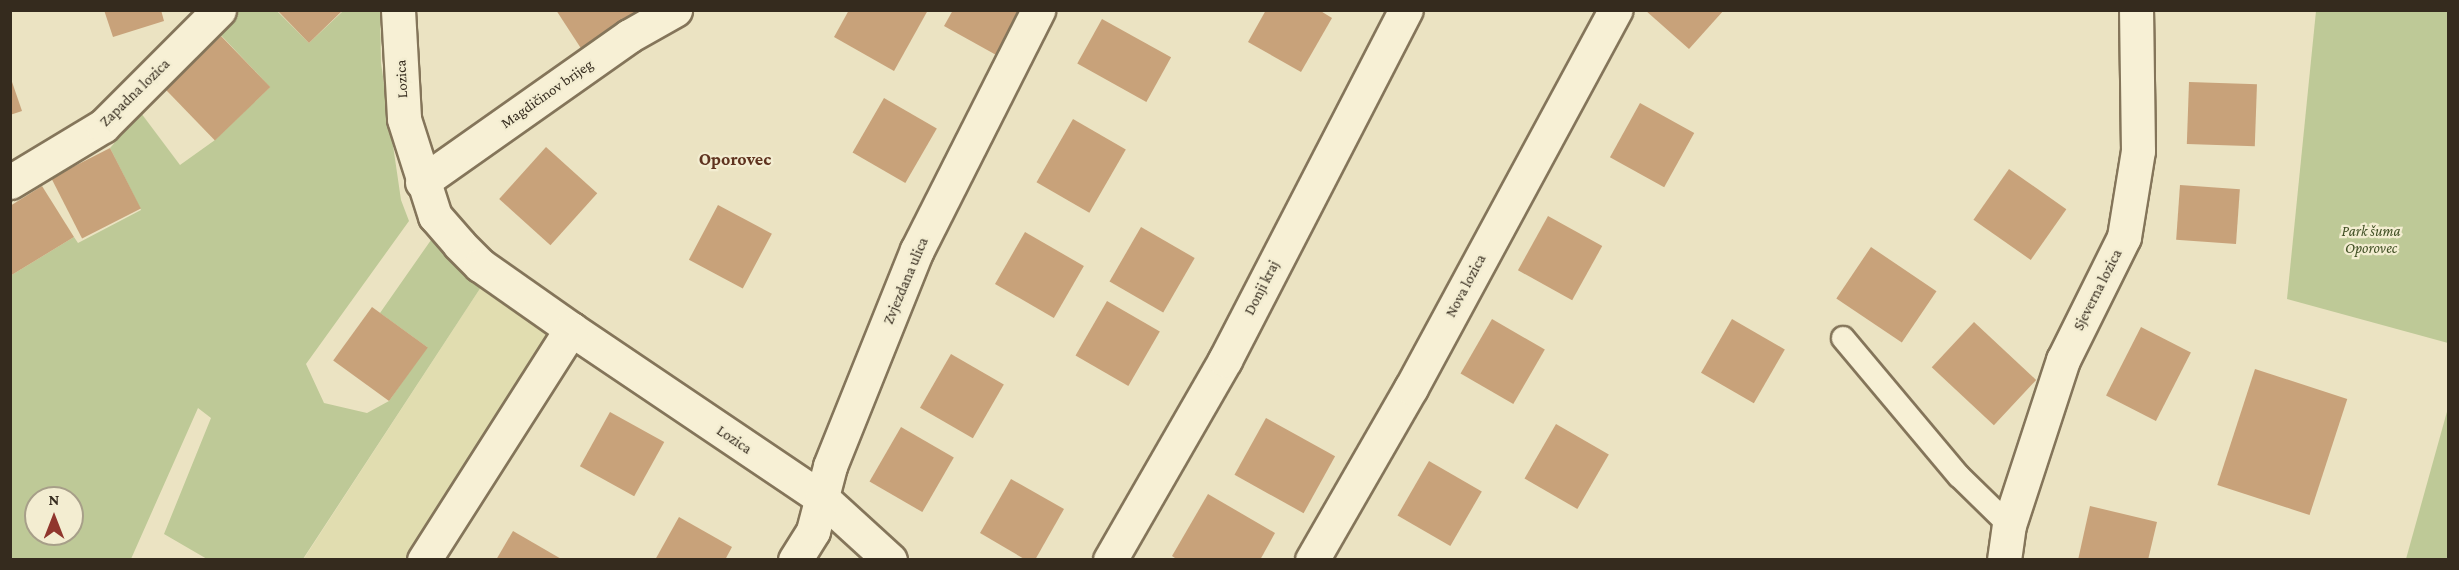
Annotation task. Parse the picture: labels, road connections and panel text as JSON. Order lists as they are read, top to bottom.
{
  "streets": {
    "street": [
      "Lozica",
      "Zapadna lozica",
      "Magdičinov brijeg",
      "Zvjezdana ulica",
      "Nova lozica",
      "Donji kraj",
      "Sjeverna lozica"
    ]
  },
  "crossings": [
    ["Lozica", "Magdičinov brijeg"],
    ["Lozica", "Zvjezdana ulica"]
  ],
  "districts": ["Oporovec"],
  "parks": ["Park šuma Oporovec"],
  "north": "top"
}
